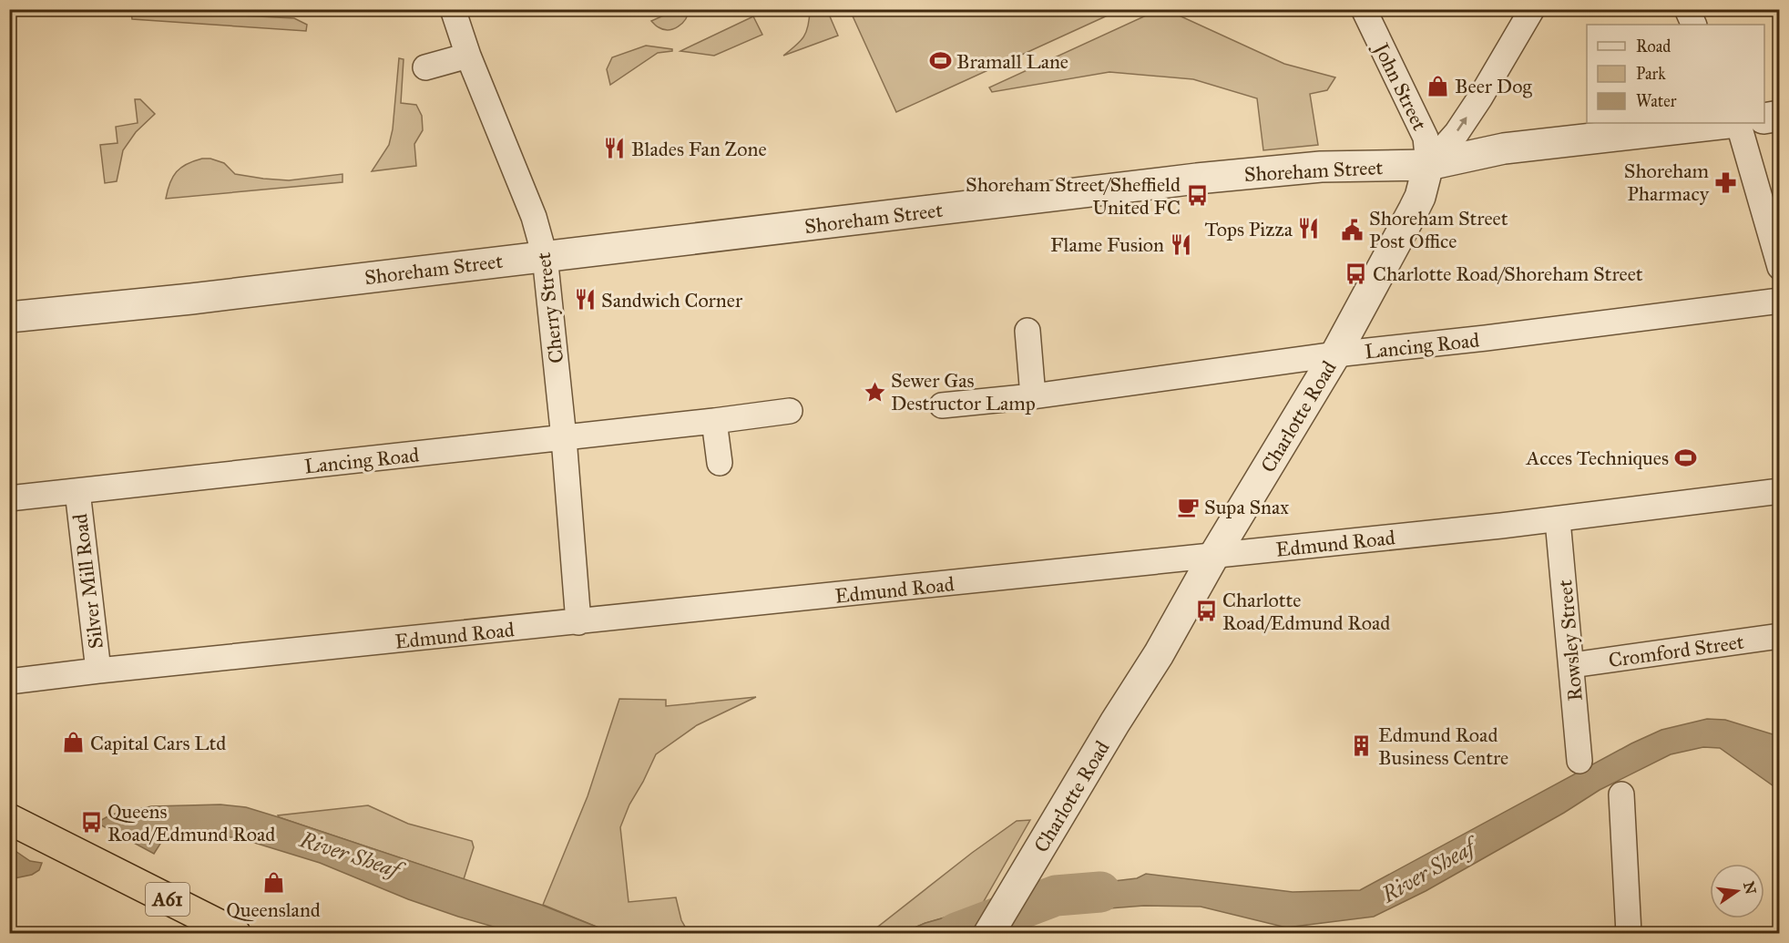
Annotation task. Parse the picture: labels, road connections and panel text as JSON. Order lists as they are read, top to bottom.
{
  "streets": {
    "highway": ["A61"],
    "street": [
      "John Street",
      "Shoreham Street",
      "Cherry Street",
      "Lancing Road",
      "Charlotte Road",
      "Edmund Road",
      "Silver Mill Road",
      "Rowsley Street",
      "Cromford Street"
    ]
  },
  "crossings": [
    ["John Street", "Shoreham Street"],
    ["John Street", "Charlotte Road"],
    ["Shoreham Street", "Cherry Street"],
    ["Shoreham Street", "Charlotte Road"],
    ["Cherry Street", "Lancing Road"],
    ["Cherry Street", "Edmund Road"],
    ["Lancing Road", "Charlotte Road"],
    ["Lancing Road", "Silver Mill Road"],
    ["Charlotte Road", "Edmund Road"],
    ["Edmund Road", "Silver Mill Road"],
    ["Edmund Road", "Rowsley Street"],
    ["Rowsley Street", "Cromford Street"]
  ],
  "water": ["River Sheaf"],
  "places": {
    "sports": ["Bramall Lane", "Acces Techniques"],
    "shop": ["Beer Dog", "Capital Cars Ltd", "Queensland"],
    "restaurant": [
      "Blades Fan Zone",
      "Tops Pizza",
      "Flame Fusion",
      "Sandwich Corner"
    ],
    "pharmacy": ["Shoreham Pharmacy"],
    "bus stop": [
      "Shoreham Street/Sheffield United FC",
      "Charlotte Road/Shoreham Street",
      "Charlotte Road/Edmund Road",
      "Queens Road/Edmund Road"
    ],
    "public building": ["Shoreham Street Post Office"],
    "place": ["Sewer Gas Destructor Lamp"],
    "cafe": ["Supa Snax"],
    "building": ["Edmund Road Business Centre"]
  },
  "legend": ["Road", "Park", "Water"],
  "north": "right"
}
